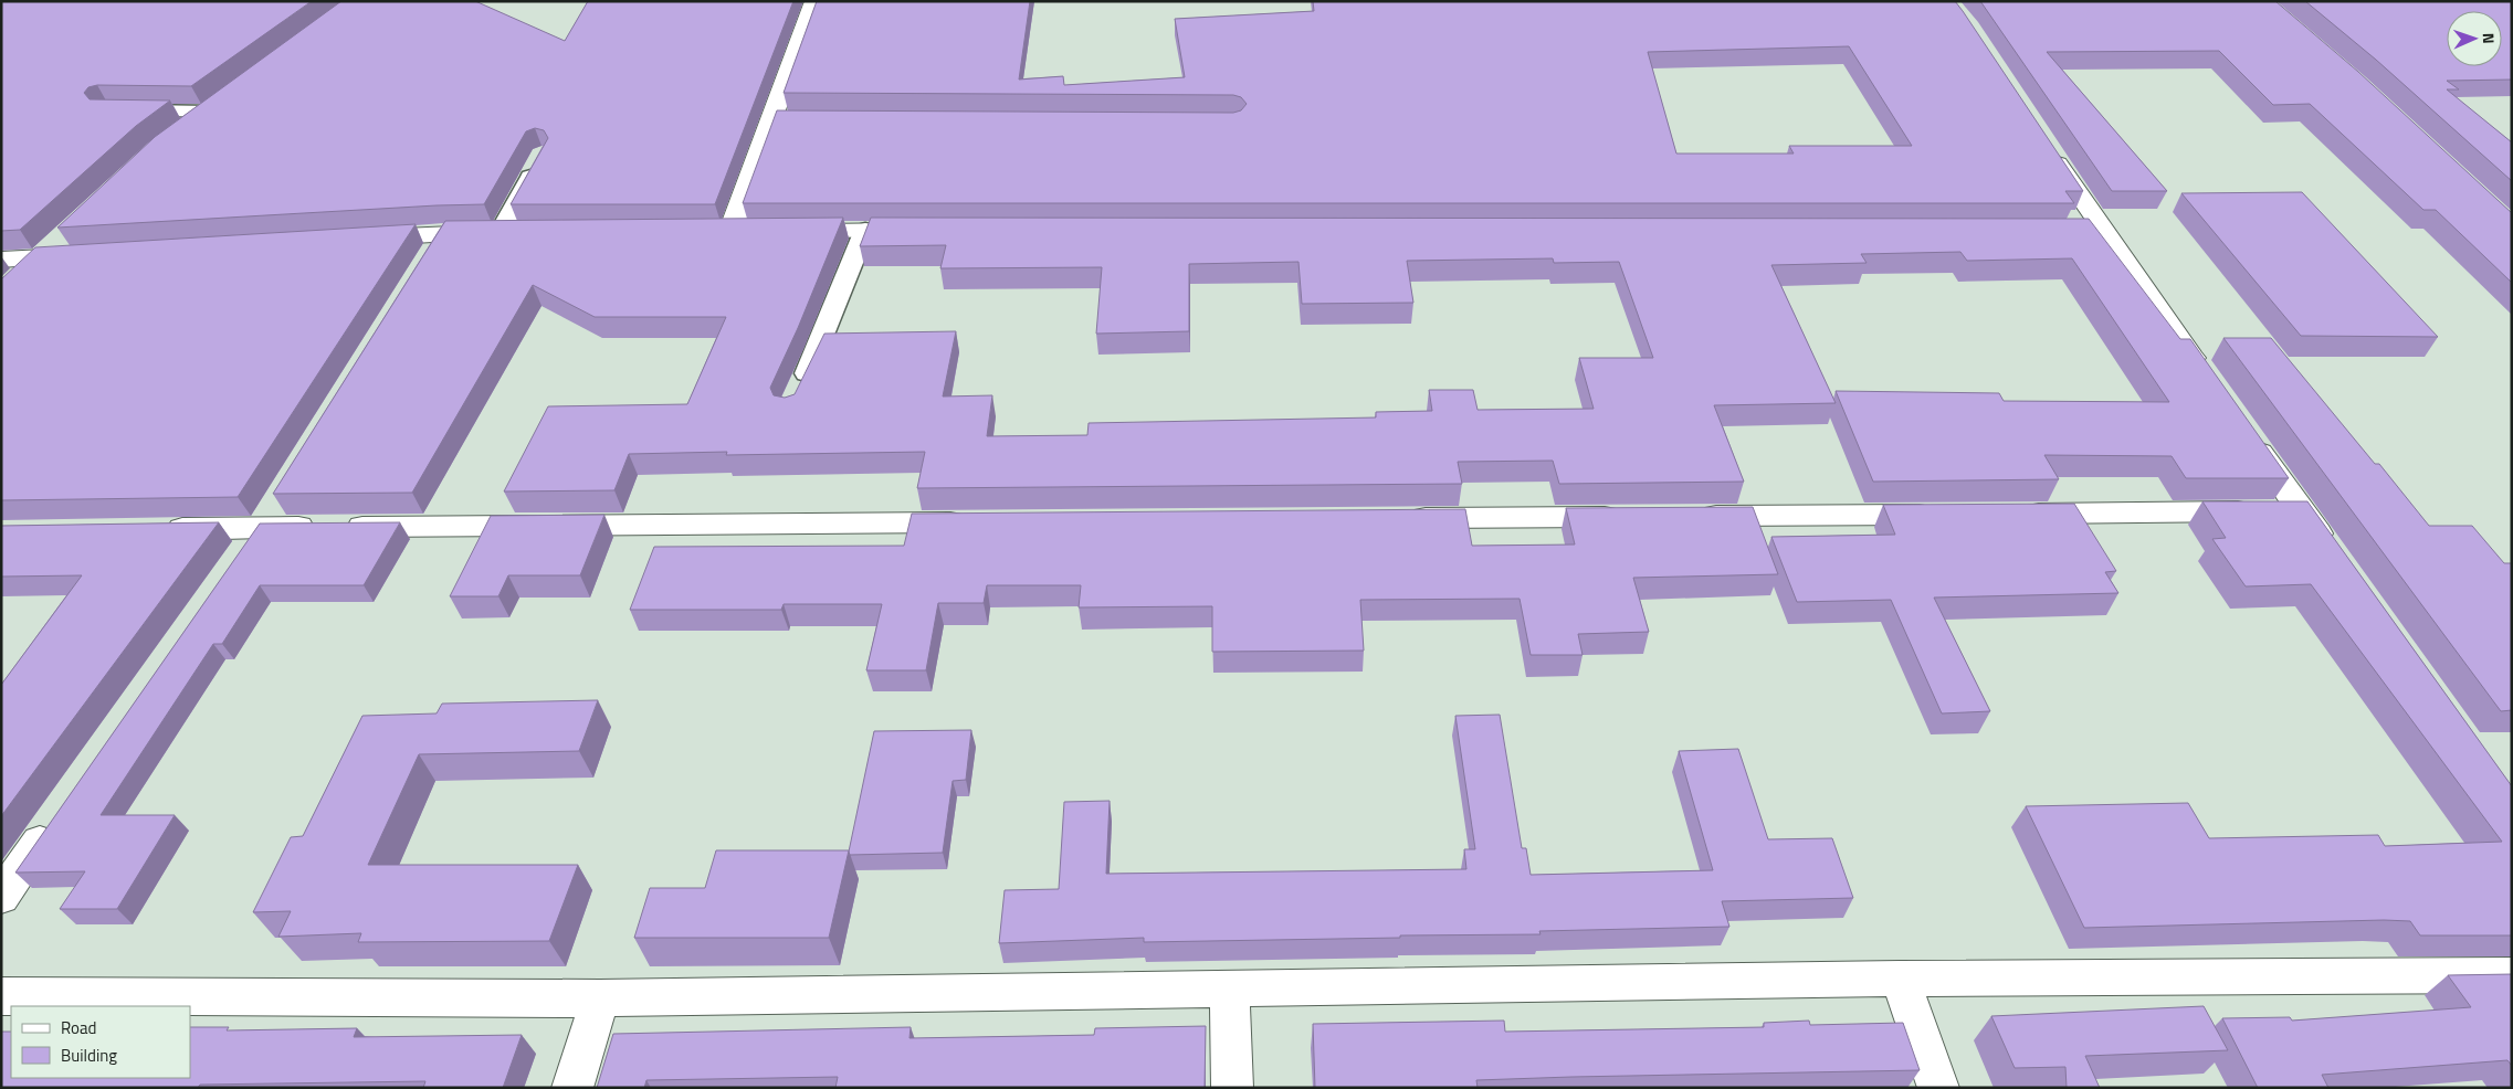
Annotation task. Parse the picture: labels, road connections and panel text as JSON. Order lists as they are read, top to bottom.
{
  "legend": ["Road", "Building"],
  "north": "right"
}
